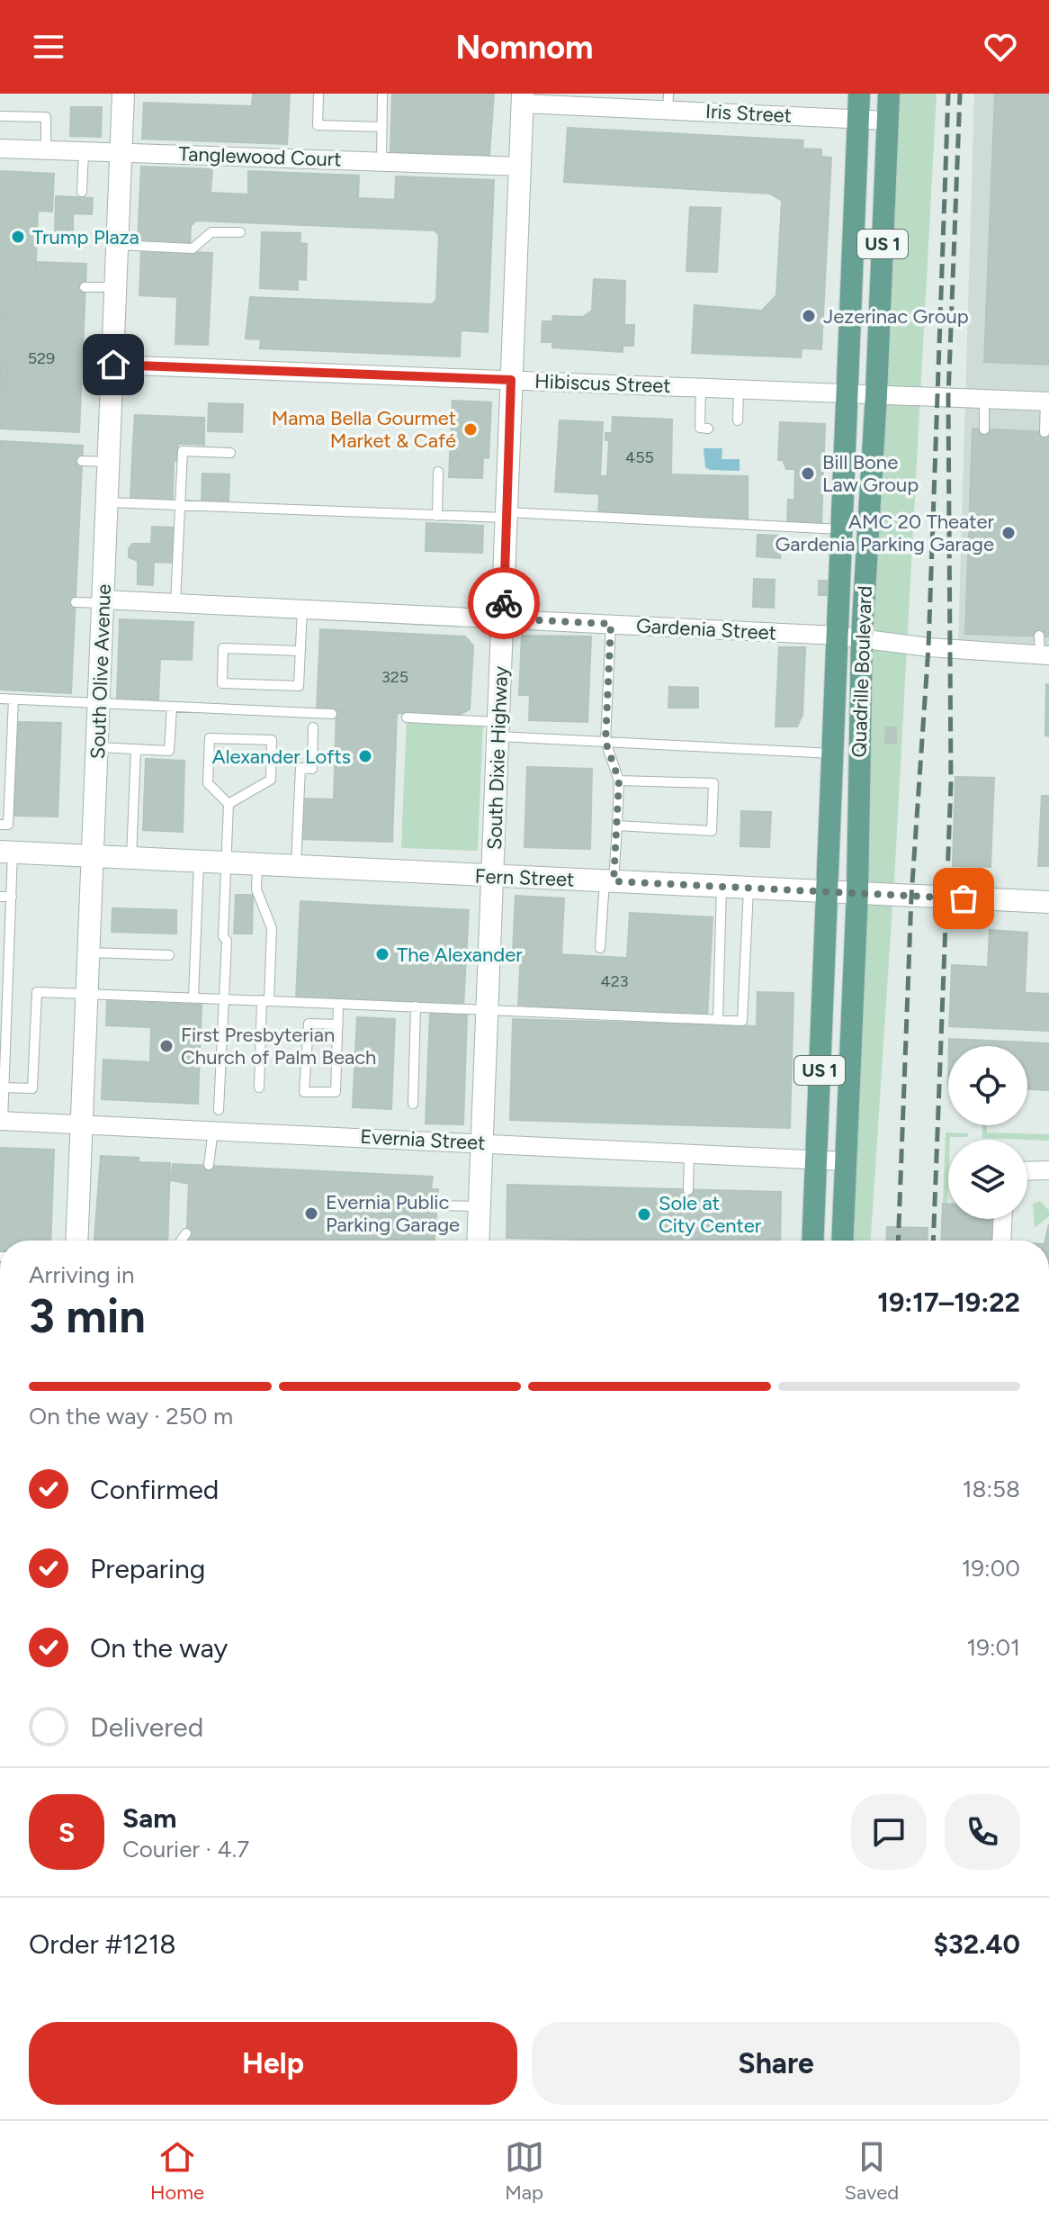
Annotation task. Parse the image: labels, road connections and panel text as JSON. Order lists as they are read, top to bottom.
{
  "streets": {
    "main road": ["US 1", "Quadrille Boulevard"],
    "street": [
      "Iris Street",
      "Tanglewood Court",
      "Hibiscus Street",
      "Gardenia Street",
      "South Olive Avenue",
      "South Dixie Highway",
      "Fern Street",
      "Evernia Street"
    ]
  },
  "crossings": [
    ["Iris Street", "Quadrille Boulevard"],
    ["Iris Street", "South Dixie Highway"],
    ["Tanglewood Court", "South Olive Avenue"],
    ["Tanglewood Court", "South Dixie Highway"],
    ["Hibiscus Street", "South Olive Avenue"],
    ["Hibiscus Street", "Quadrille Boulevard"],
    ["Hibiscus Street", "South Dixie Highway"],
    ["Gardenia Street", "South Olive Avenue"],
    ["Gardenia Street", "Quadrille Boulevard"],
    ["Gardenia Street", "South Dixie Highway"],
    ["South Olive Avenue", "Fern Street"],
    ["South Olive Avenue", "Evernia Street"],
    ["Quadrille Boulevard", "Fern Street"],
    ["Quadrille Boulevard", "Evernia Street"],
    ["South Dixie Highway", "Fern Street"],
    ["South Dixie Highway", "Evernia Street"]
  ],
  "places": [
    "Trump Plaza",
    "Jezerinac Group",
    "Mama Bella Gourmet Market & Café",
    "Bill Bone Law Group",
    "AMC 20 Theater Gardenia Parking Garage",
    "Alexander Lofts",
    "The Alexander",
    "First Presbyterian Church of Palm Beach",
    "Evernia Public Parking Garage",
    "Sole at City Center"
  ],
  "house_numbers": [
    "529",
    "455",
    "325",
    "423"
  ],
  "page": {
    "header": "Nomnom",
    "heading": ["3 min", "Arriving in", "19:17–19:22"],
    "panel": [
      "Sam",
      "Courier · 4.7",
      "Order #1218",
      "$32.40"
    ],
    "bar": "On the way · 250 m",
    "list": [
      ["Confirmed", "18:58"],
      ["Preparing", "19:00"],
      ["On the way", "19:01"],
      "Delivered"
    ],
    "round": "S",
    "buttons": ["Help", "Share"],
    "tabs": ["Home", "Map", "Saved"]
  }
}
